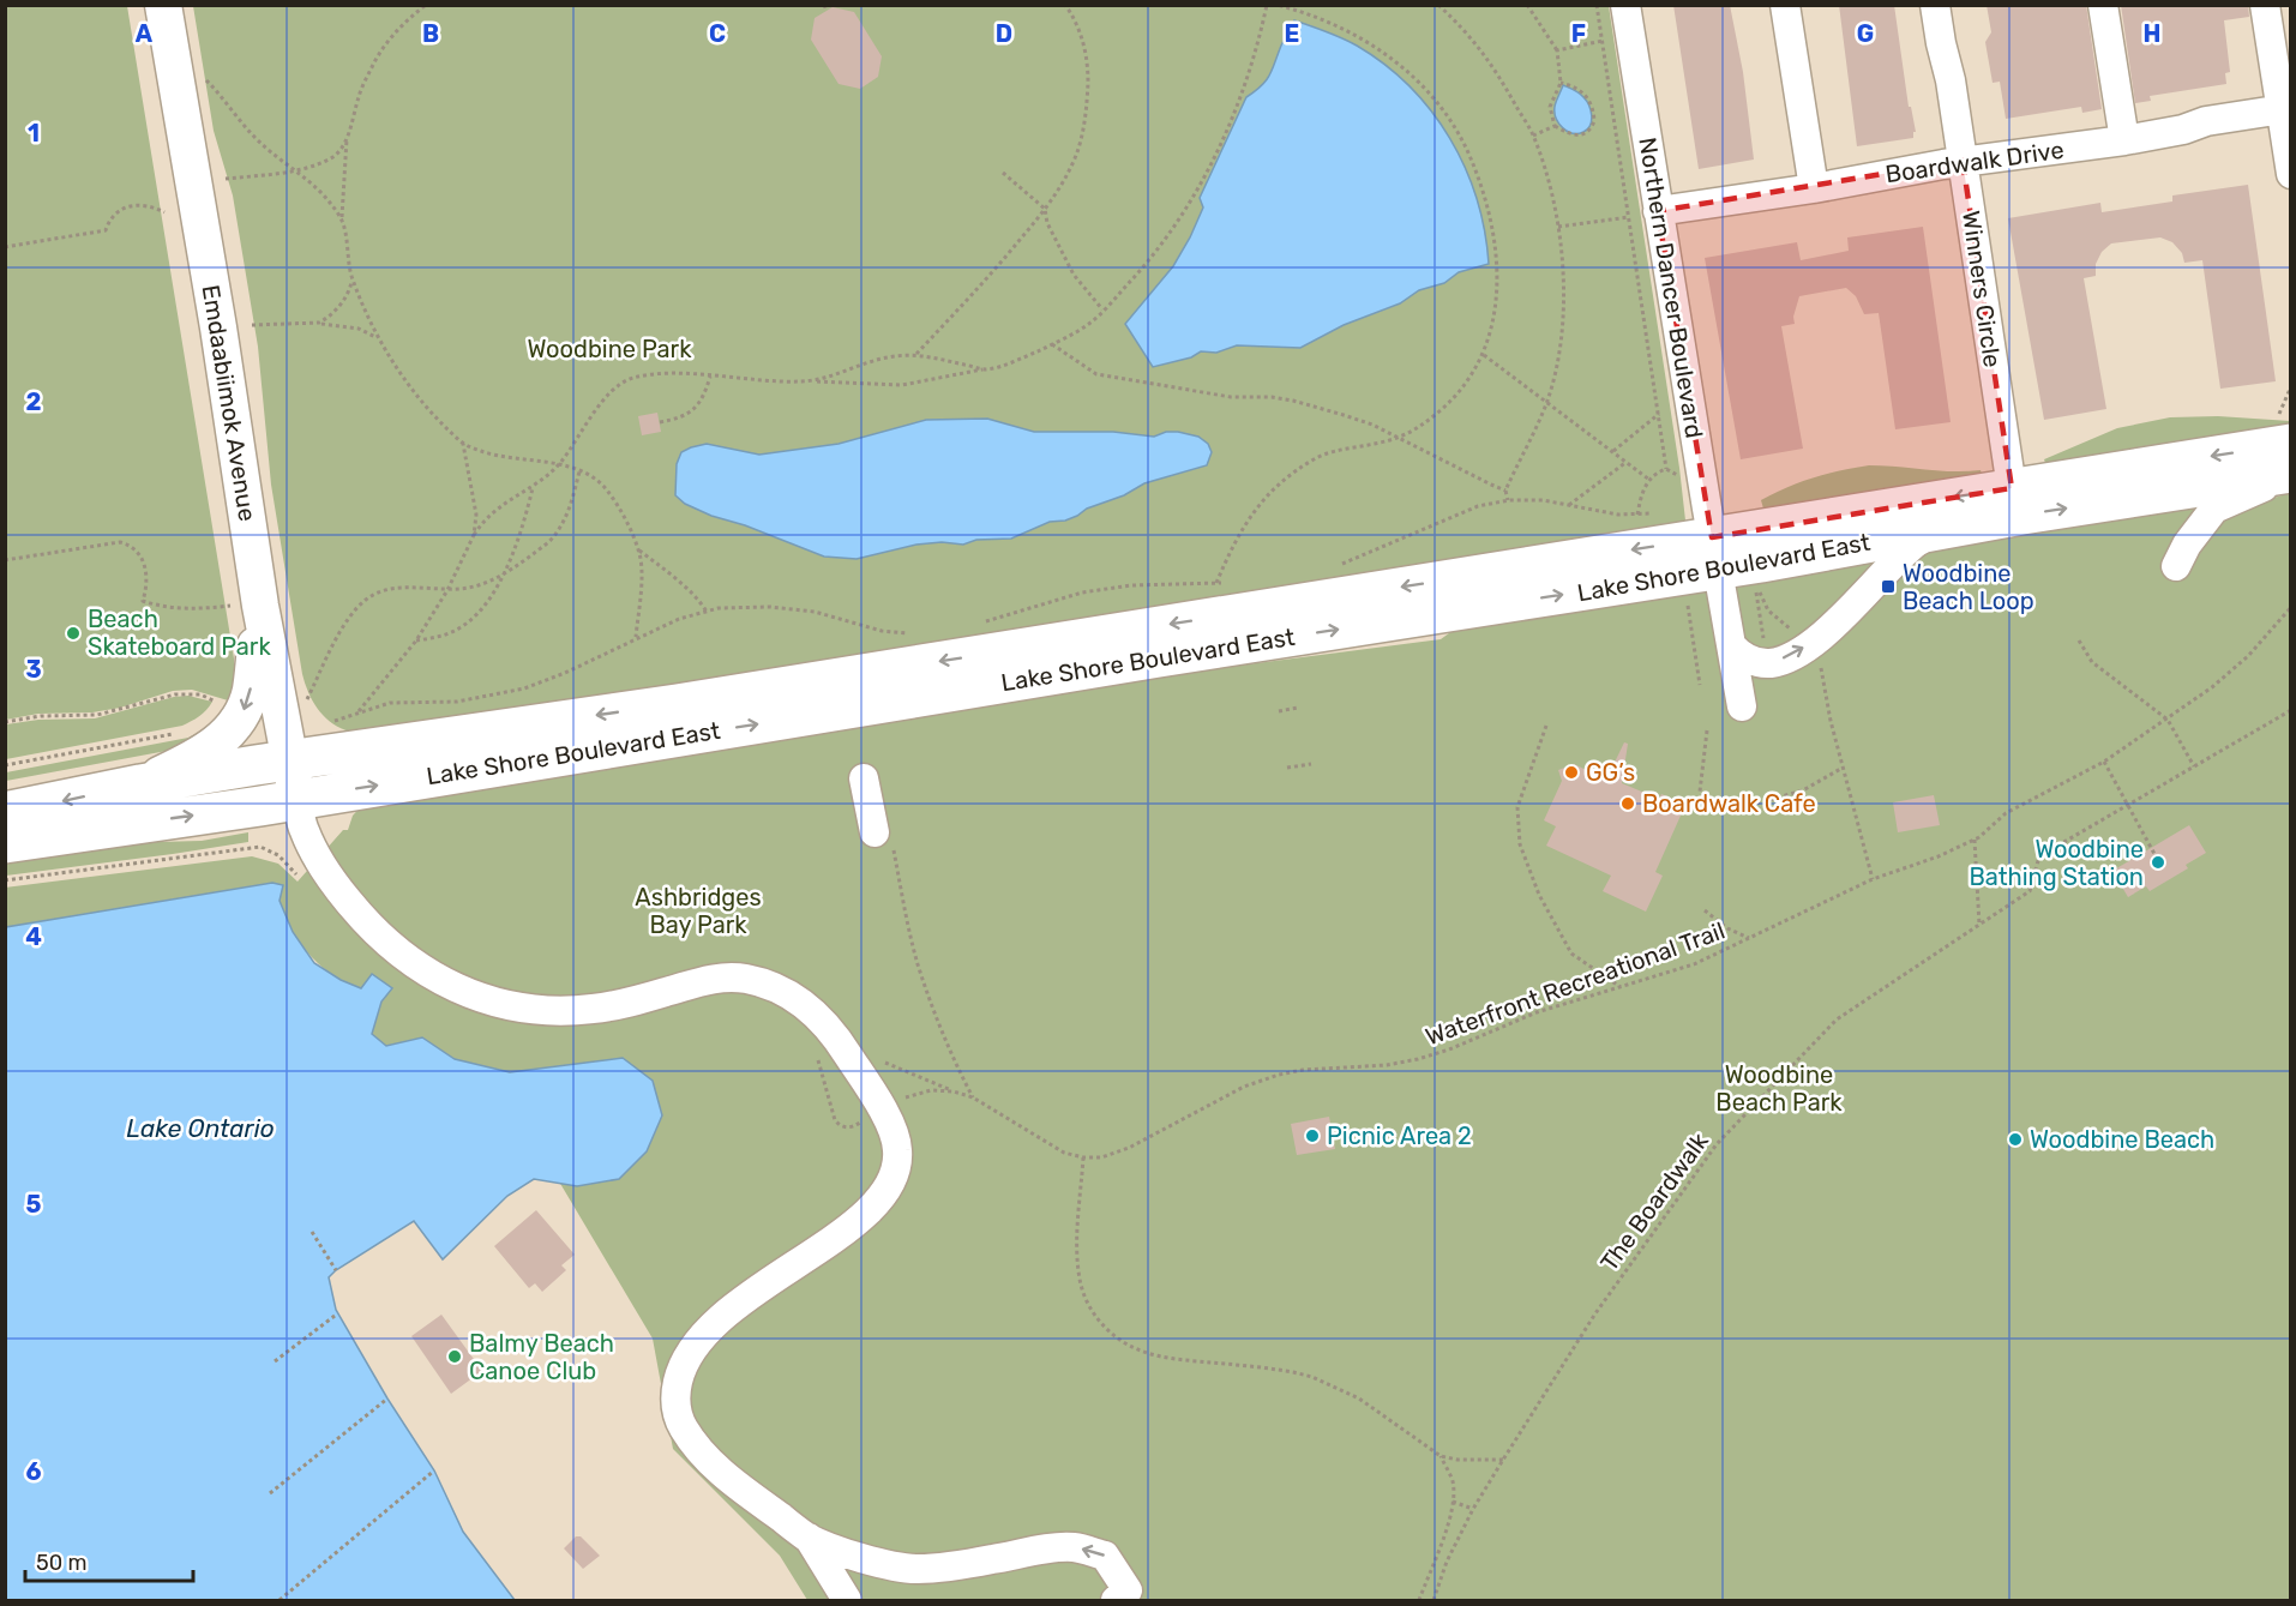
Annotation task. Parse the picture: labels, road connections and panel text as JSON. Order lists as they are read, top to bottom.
{
  "streets": {
    "highway": ["Lake Shore Boulevard East"],
    "main road": ["Emdaabiimok Avenue"],
    "street": ["Boardwalk Drive", "Northern Dancer Boulevard", "Winners Circle"],
    "path": ["Waterfront Recreational Trail", "The Boardwalk"]
  },
  "crossings": [
    ["Boardwalk Drive", "Northern Dancer Boulevard"],
    ["Boardwalk Drive", "Winners Circle"],
    ["Northern Dancer Boulevard", "Lake Shore Boulevard East"],
    ["Winners Circle", "Lake Shore Boulevard East"],
    ["Emdaabiimok Avenue", "Lake Shore Boulevard East"]
  ],
  "water": ["Lake Ontario"],
  "parks": ["Woodbine Park", "Ashbridges Bay Park", "Woodbine Beach Park"],
  "places": {
    "transit": ["Woodbine Beach Loop"],
    "other": [
      "Beach Skateboard Park",
      "GG’s",
      "Boardwalk Cafe",
      "Woodbine Bathing Station",
      "Picnic Area 2",
      "Woodbine Beach",
      "Balmy Beach Canoe Club"
    ]
  },
  "scale_bar": "50 m",
  "grid": {
    "columns": [
      "A",
      "B",
      "C",
      "D",
      "E",
      "F",
      "G",
      "H"
    ],
    "rows": [
      "1",
      "2",
      "3",
      "4",
      "5",
      "6"
    ]
  }
}
